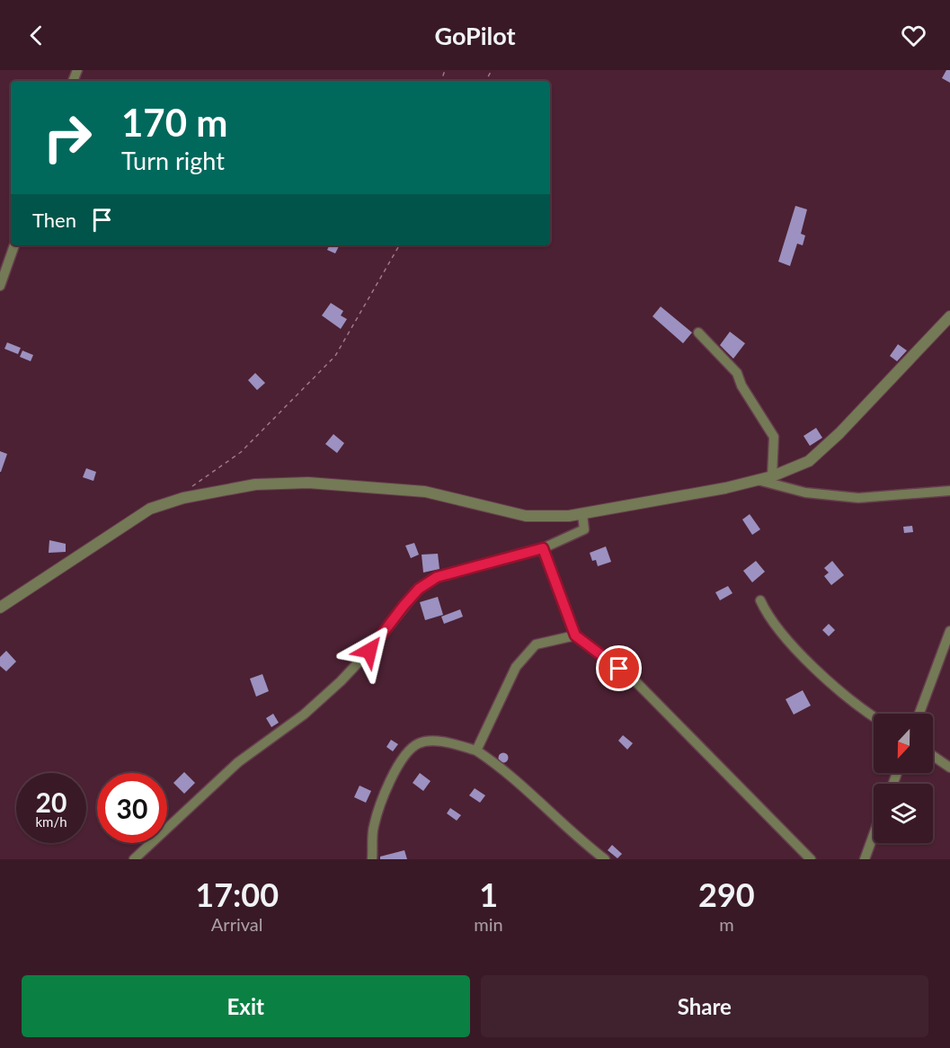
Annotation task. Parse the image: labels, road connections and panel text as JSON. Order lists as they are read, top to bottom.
{
  "north": "bottom",
  "page": {
    "header": "GoPilot",
    "turn": ["170 m", "Turn right"],
    "then": "Then",
    "speed": "20 km/h",
    "limit": "30",
    "eta": [
      "17:00",
      "Arrival",
      "1",
      "min",
      "290",
      "m"
    ],
    "buttons": ["Exit", "Share"]
  }
}
